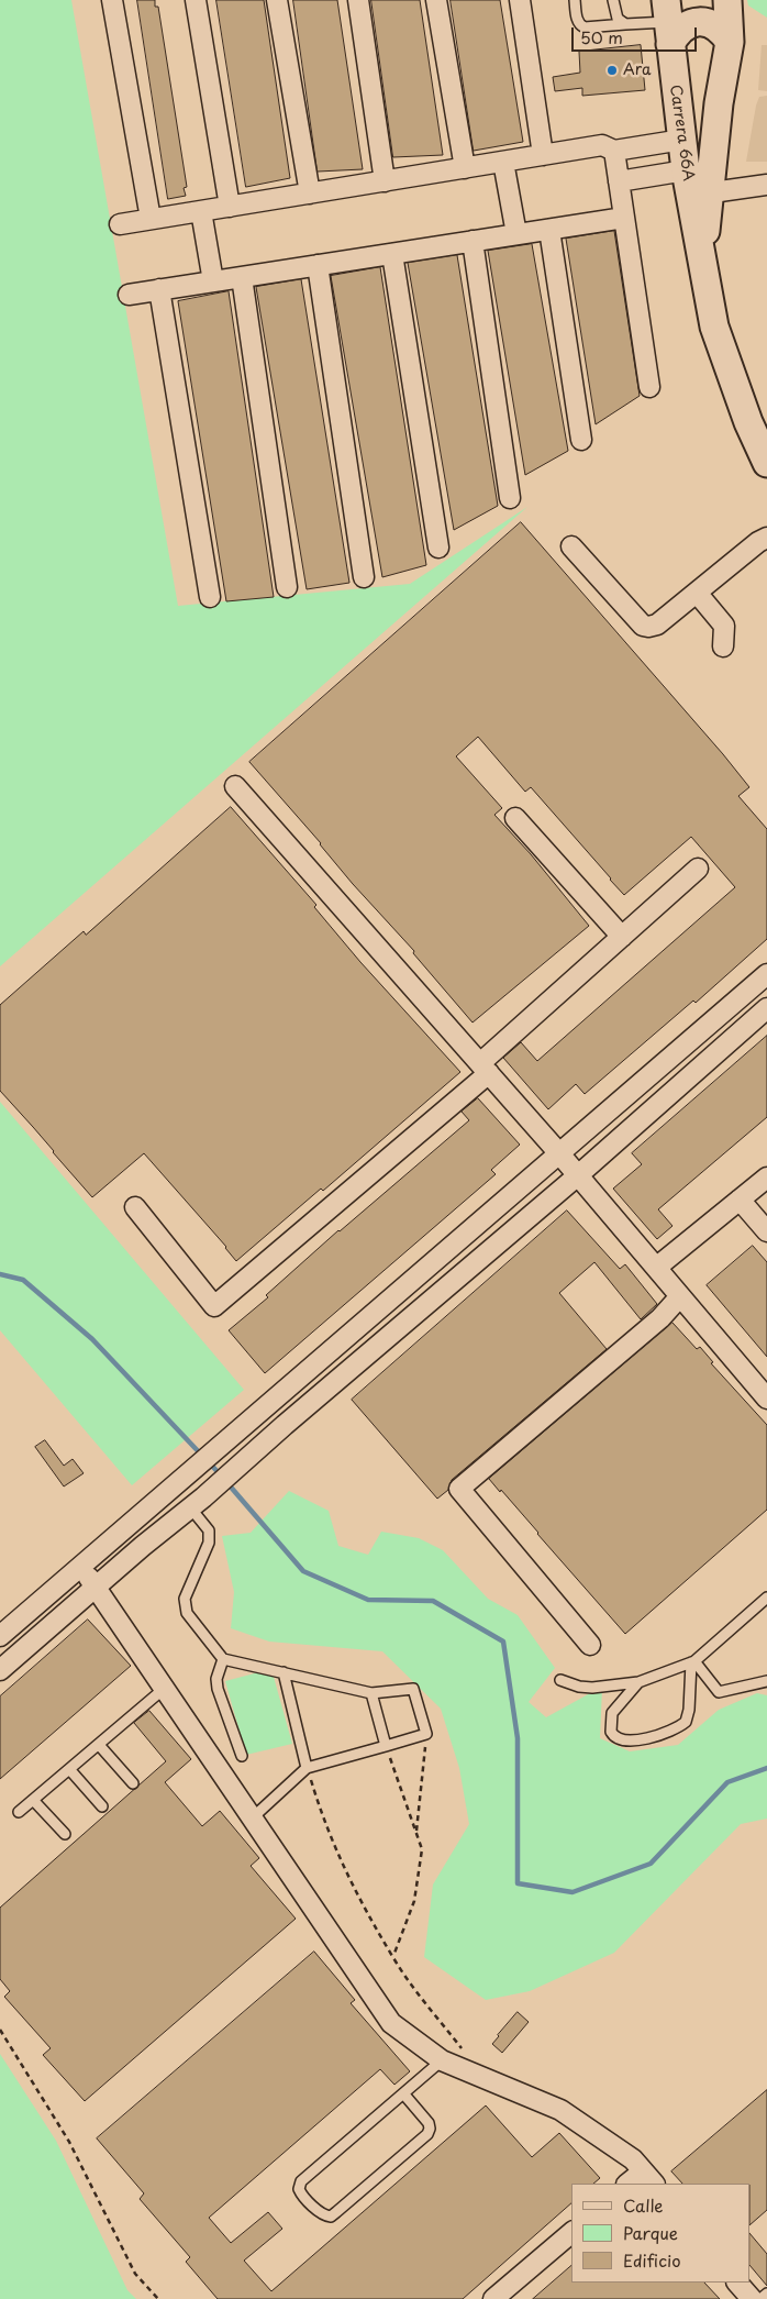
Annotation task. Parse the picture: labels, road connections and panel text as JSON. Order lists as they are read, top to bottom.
{
  "streets": {
    "street": ["Carrera 66A"]
  },
  "places": ["Ara"],
  "legend": ["Calle", "Parque", "Edificio"],
  "scale_bar": "50 m"
}
